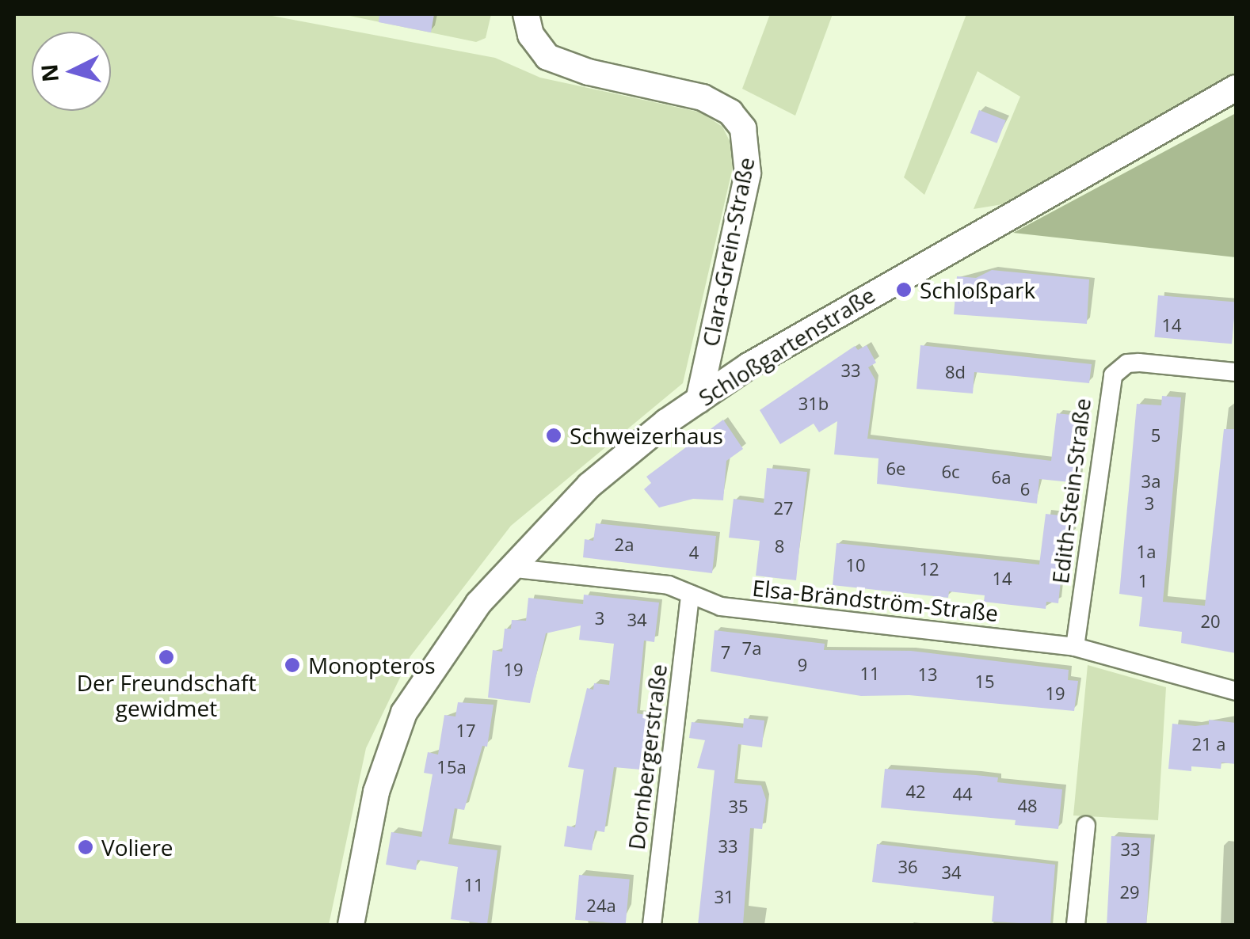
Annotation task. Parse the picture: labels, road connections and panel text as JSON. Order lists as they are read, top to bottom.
{
  "streets": {
    "street": [
      "Clara-Grein-Straße",
      "Schloßgartenstraße",
      "Edith-Stein-Straße",
      "Elsa-Brändström-Straße",
      "Dornbergerstraße"
    ]
  },
  "crossings": [
    ["Clara-Grein-Straße", "Schloßgartenstraße"],
    ["Schloßgartenstraße", "Elsa-Brändström-Straße"],
    ["Edith-Stein-Straße", "Elsa-Brändström-Straße"],
    ["Elsa-Brändström-Straße", "Dornbergerstraße"]
  ],
  "places": [
    "Schloßpark",
    "Schweizerhaus",
    "Der Freundschaft gewidmet",
    "Monopteros",
    "Voliere"
  ],
  "house_numbers": [
    "14",
    "33",
    "8d",
    "31b",
    "5",
    "6e",
    "6c",
    "6a",
    "3a",
    "6",
    "3",
    "27",
    "2a",
    "8",
    "1a",
    "4",
    "10",
    "12",
    "14",
    "1",
    "3",
    "34",
    "20",
    "7a",
    "7",
    "9",
    "19",
    "11",
    "13",
    "15",
    "19",
    "17",
    "21 a",
    "15a",
    "42",
    "44",
    "48",
    "35",
    "33",
    "33",
    "36",
    "34",
    "11",
    "29",
    "31",
    "24a"
  ],
  "north": "left"
}
